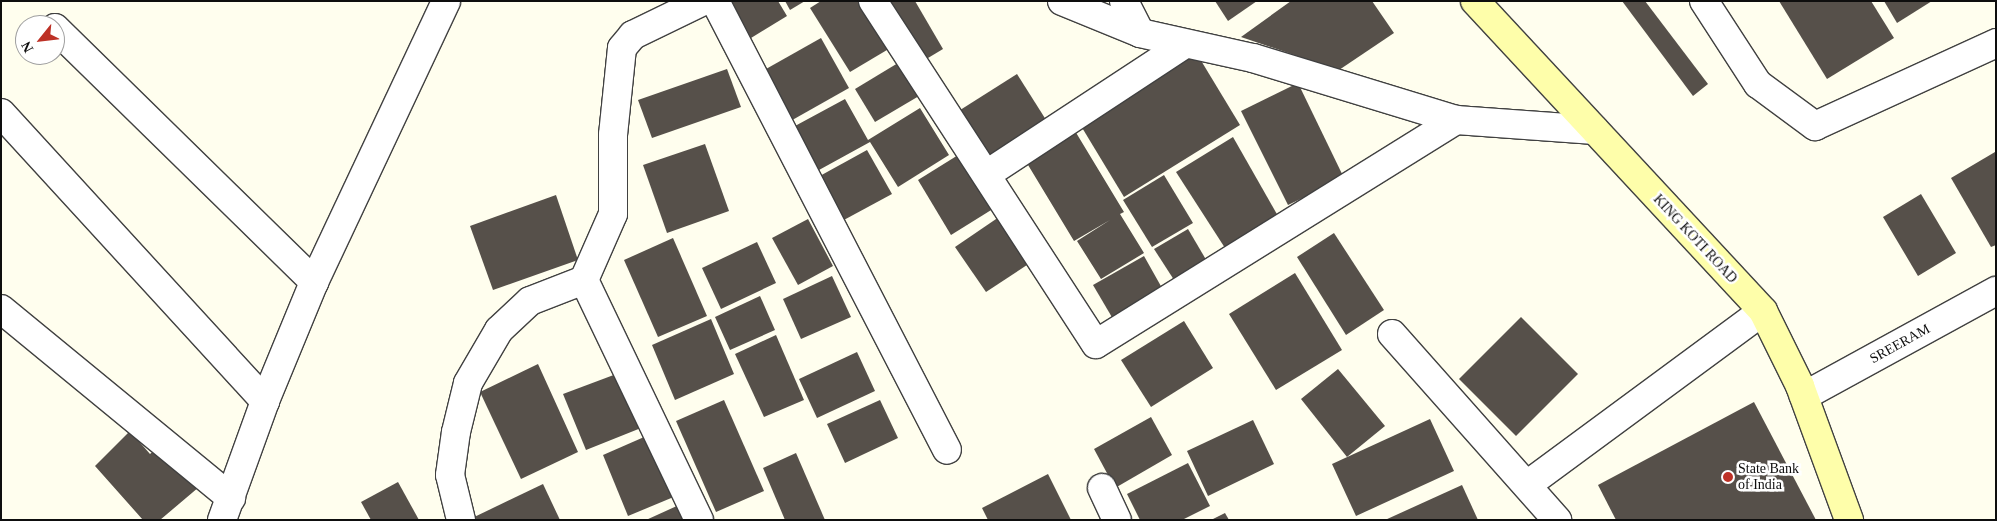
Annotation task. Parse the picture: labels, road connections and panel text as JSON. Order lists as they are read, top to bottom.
{
  "streets": {
    "street": ["KING KOTI ROAD", "SREERAM"]
  },
  "crossings": [
    ["KING KOTI ROAD", "SREERAM"]
  ],
  "places": ["State Bank of India"],
  "north": "bottom left"
}
